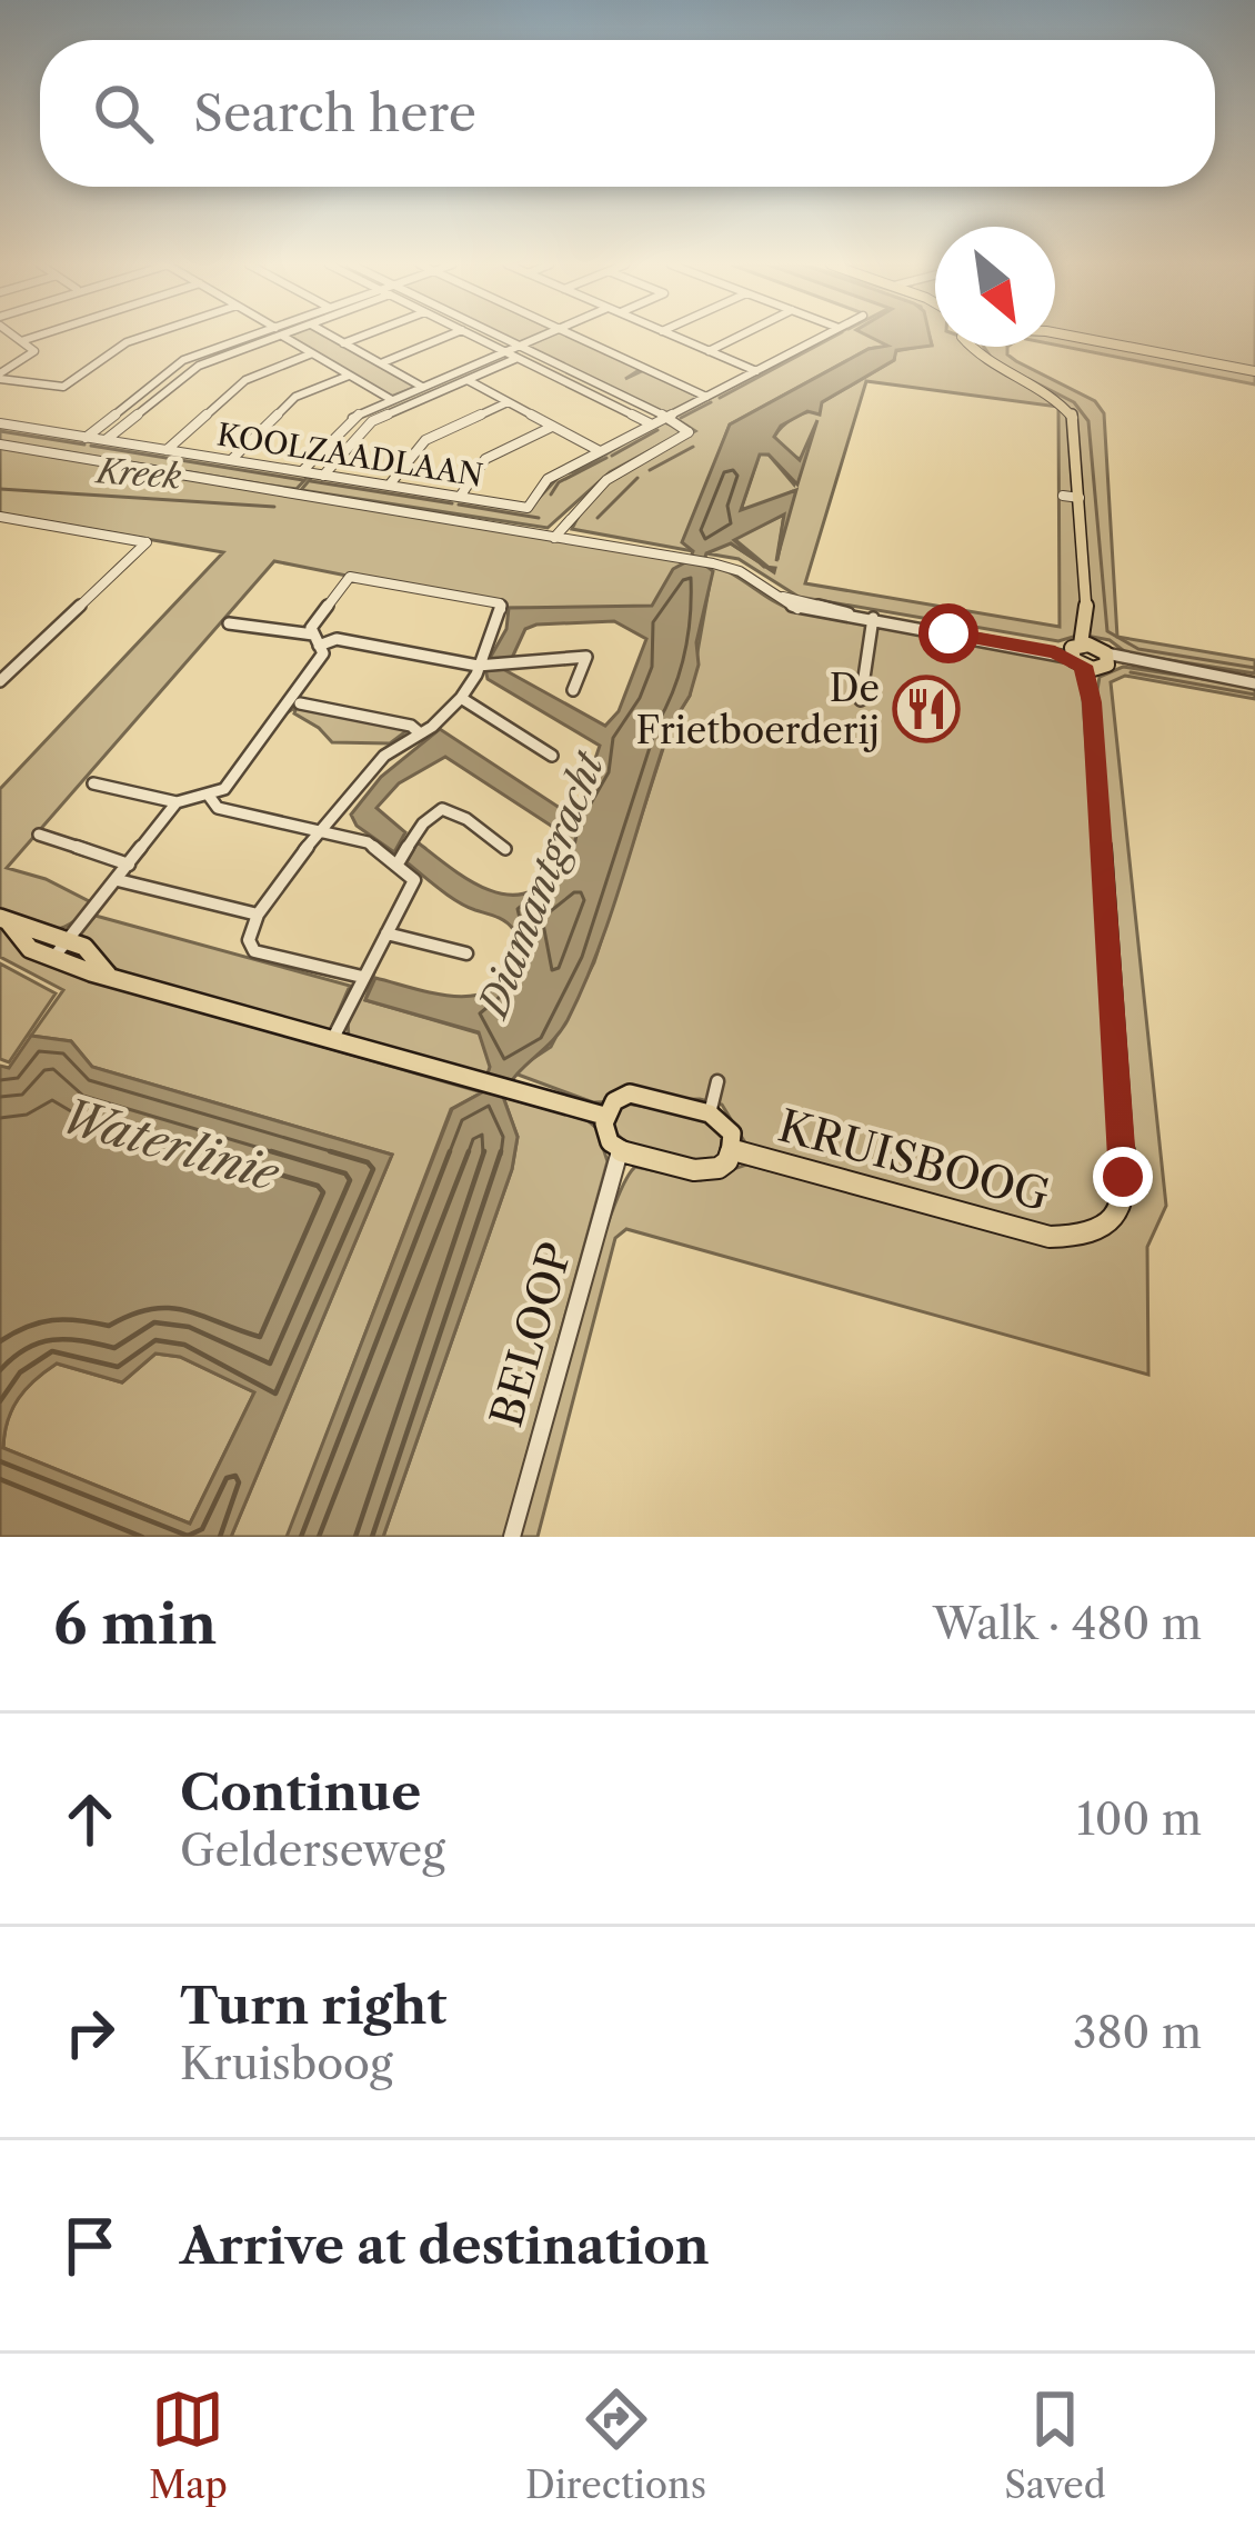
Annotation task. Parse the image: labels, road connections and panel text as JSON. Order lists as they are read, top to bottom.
{
  "streets": {
    "main road": ["KRUISBOOG"],
    "street": ["KOOLZAADLAAN", "BELOOP"]
  },
  "water": ["Kreek", "Diamantgracht", "Waterlinie"],
  "places": {
    "restaurant": ["De Frietboerderij"]
  },
  "north": "bottom right",
  "page": {
    "search": "Search here",
    "heading": ["6 min", "Walk · 480 m"],
    "list": [
      ["Continue", "Gelderseweg", "100 m"],
      ["Turn right", "Kruisboog", "380 m"],
      "Arrive at destination"
    ],
    "nav": ["Map", "Directions", "Saved"]
  }
}
